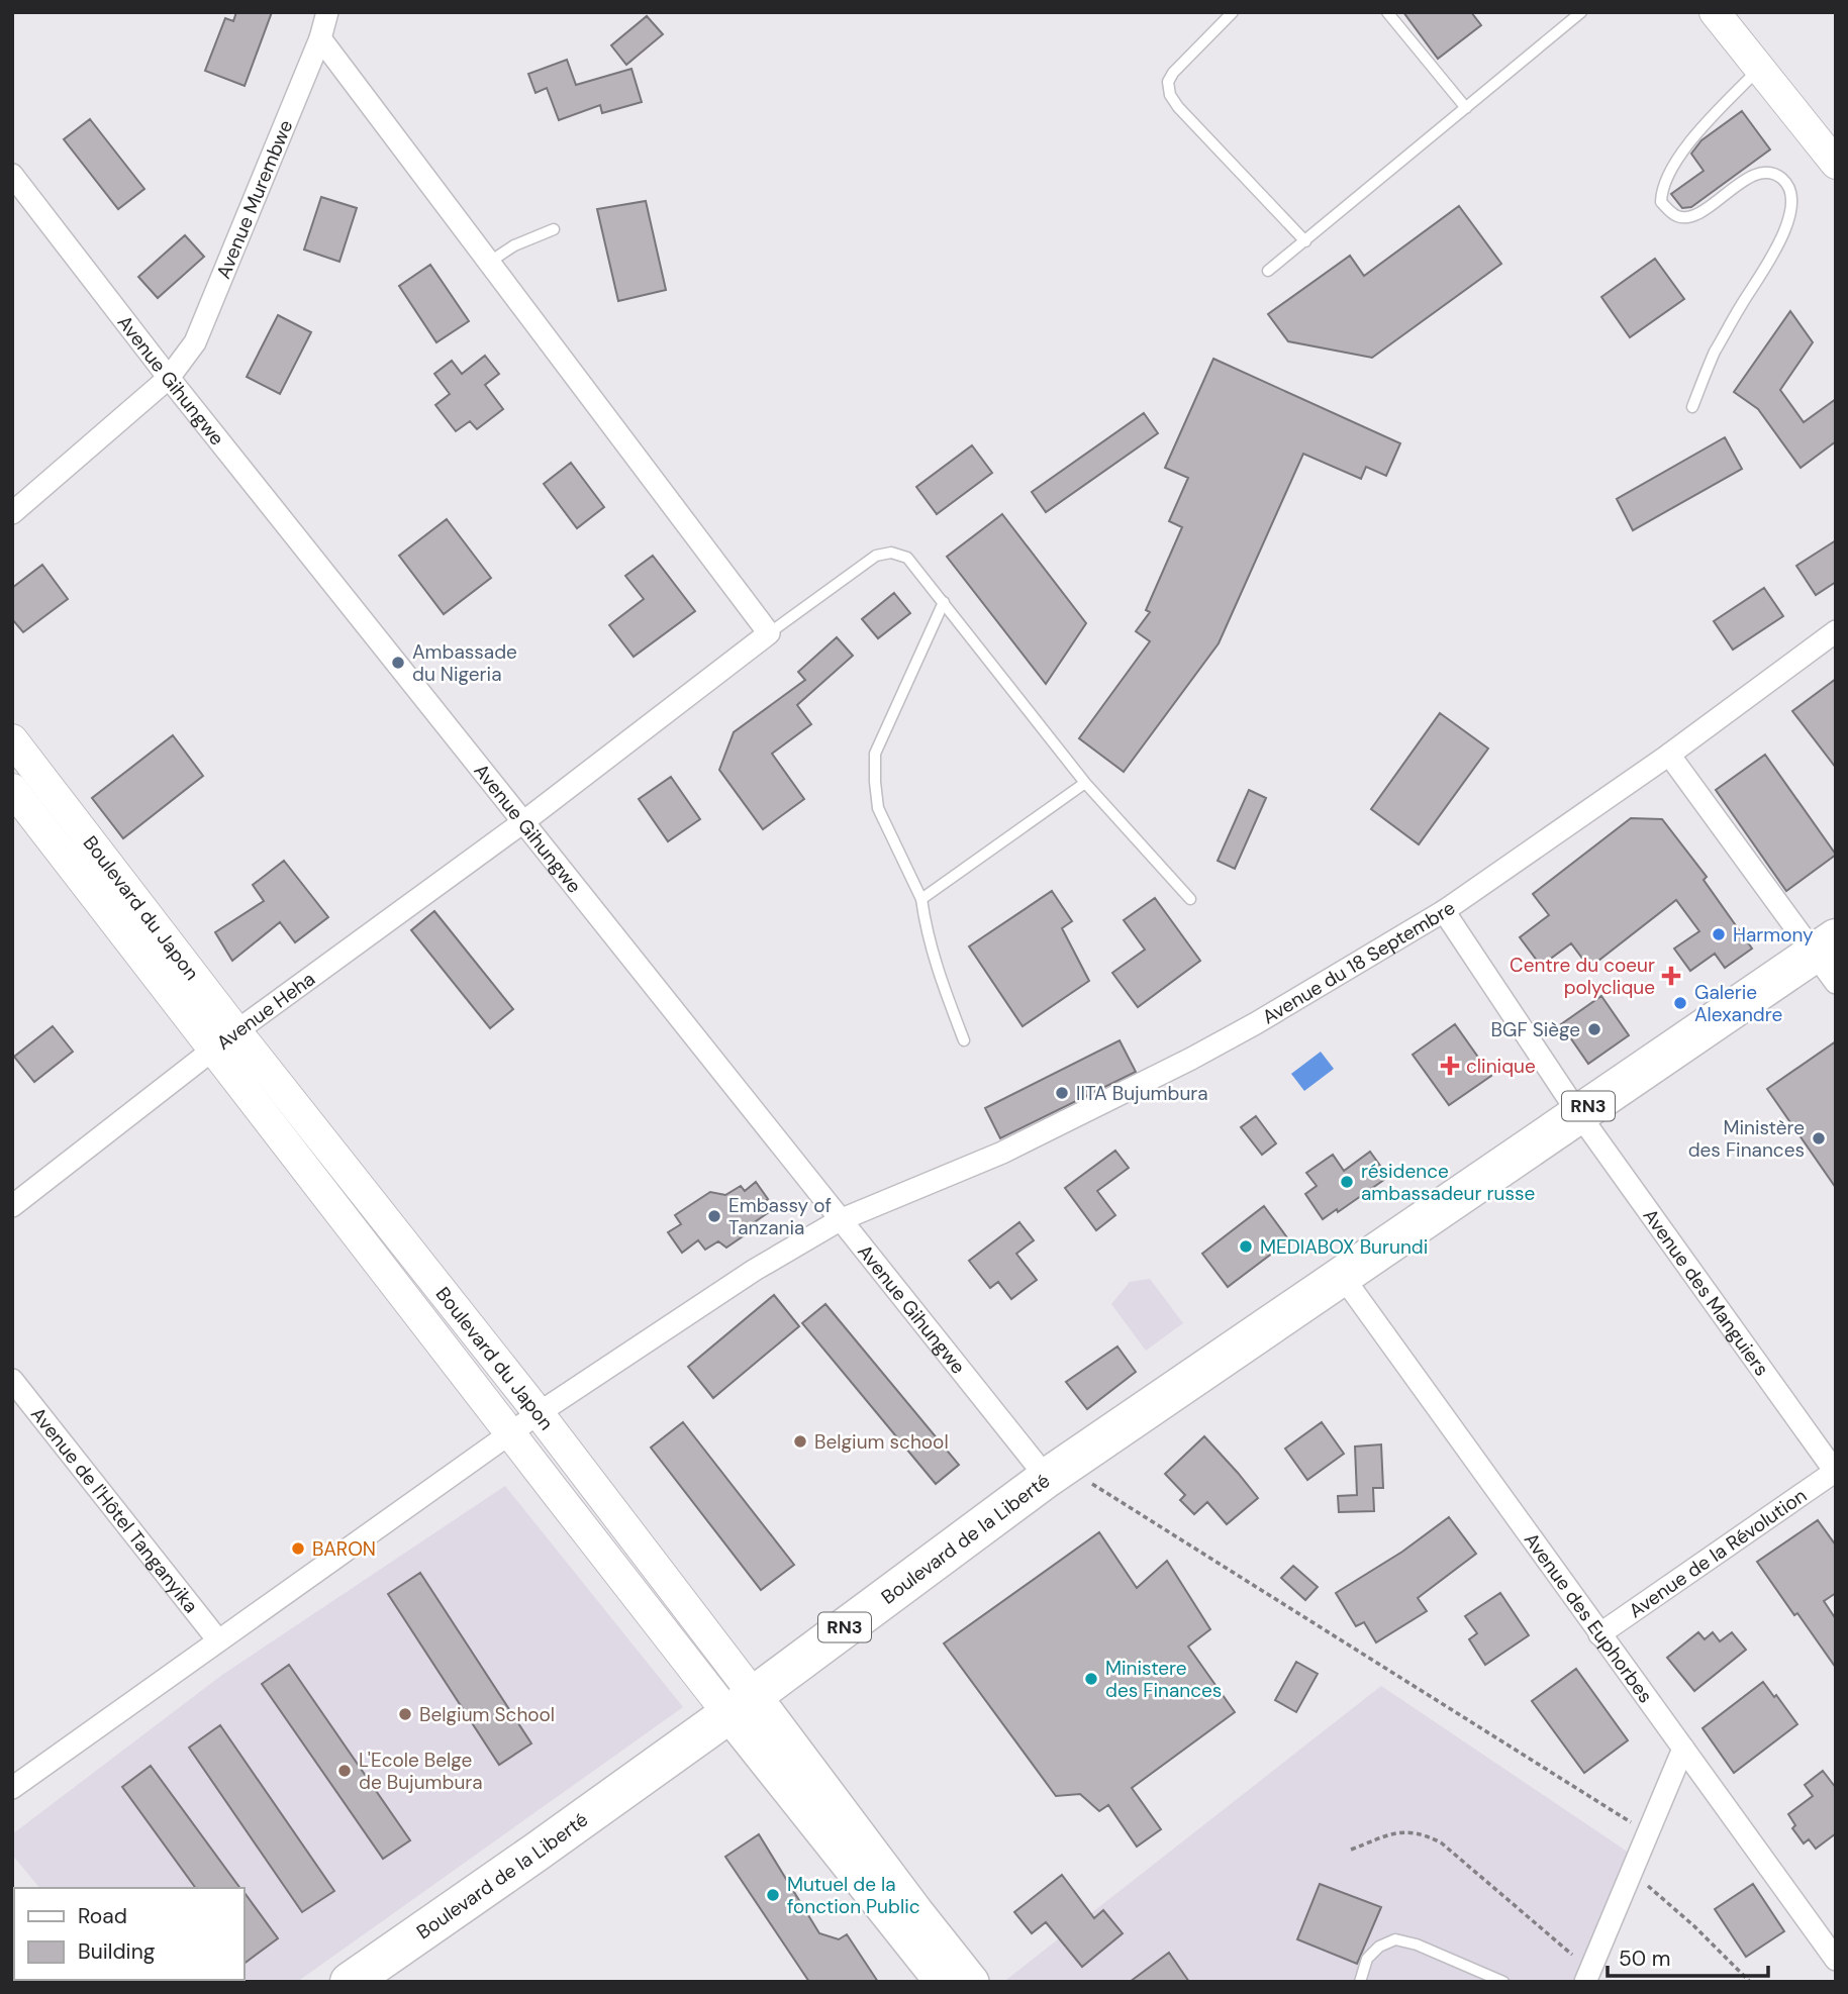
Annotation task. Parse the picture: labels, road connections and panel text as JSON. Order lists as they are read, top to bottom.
{
  "streets": {
    "highway": ["RN3", "Boulevard de la Liberté"],
    "main road": ["Boulevard du Japon"],
    "street": [
      "Avenue Murembwe",
      "Avenue Gihungwe",
      "Avenue du 18 Septembre",
      "Avenue Heha",
      "Avenue des Manguiers",
      "Avenue de l'Hôtel Tanganyika",
      "Avenue de la Révolution",
      "Avenue des Euphorbes"
    ]
  },
  "crossings": [
    ["Avenue Murembwe", "Avenue Gihungwe"],
    ["Avenue Gihungwe", "Avenue du 18 Septembre"],
    ["Avenue Gihungwe", "Avenue Heha"],
    ["Avenue Gihungwe", "Boulevard de la Liberté"],
    ["Boulevard du Japon", "Avenue du 18 Septembre"],
    ["Boulevard du Japon", "Avenue Heha"],
    ["Boulevard du Japon", "Boulevard de la Liberté"],
    ["Avenue du 18 Septembre", "Avenue des Manguiers"],
    ["Avenue du 18 Septembre", "Avenue de l'Hôtel Tanganyika"],
    ["RN3", "Avenue des Manguiers"],
    ["RN3", "Boulevard de la Liberté"],
    ["RN3", "Avenue des Euphorbes"],
    ["Avenue des Manguiers", "Avenue de la Révolution"],
    ["Boulevard de la Liberté", "Avenue des Euphorbes"],
    ["Avenue de la Révolution", "Avenue des Euphorbes"]
  ],
  "places": {
    "other": [
      "Ambassade du Nigeria",
      "Harmony",
      "Galerie Alexandre",
      "BGF Siège",
      "IITA Bujumbura",
      "Ministère des Finances",
      "résidence ambassadeur russe",
      "Embassy of Tanzania",
      "MEDIABOX Burundi",
      "Belgium school",
      "BARON",
      "Ministere des Finances",
      "Belgium School",
      "L'Ecole Belge de Bujumbura",
      "Mutuel de la fonction Public"
    ],
    "health": ["Centre du coeur polyclique", "clinique"]
  },
  "legend": ["Road", "Building"],
  "scale_bar": "50 m"
}
